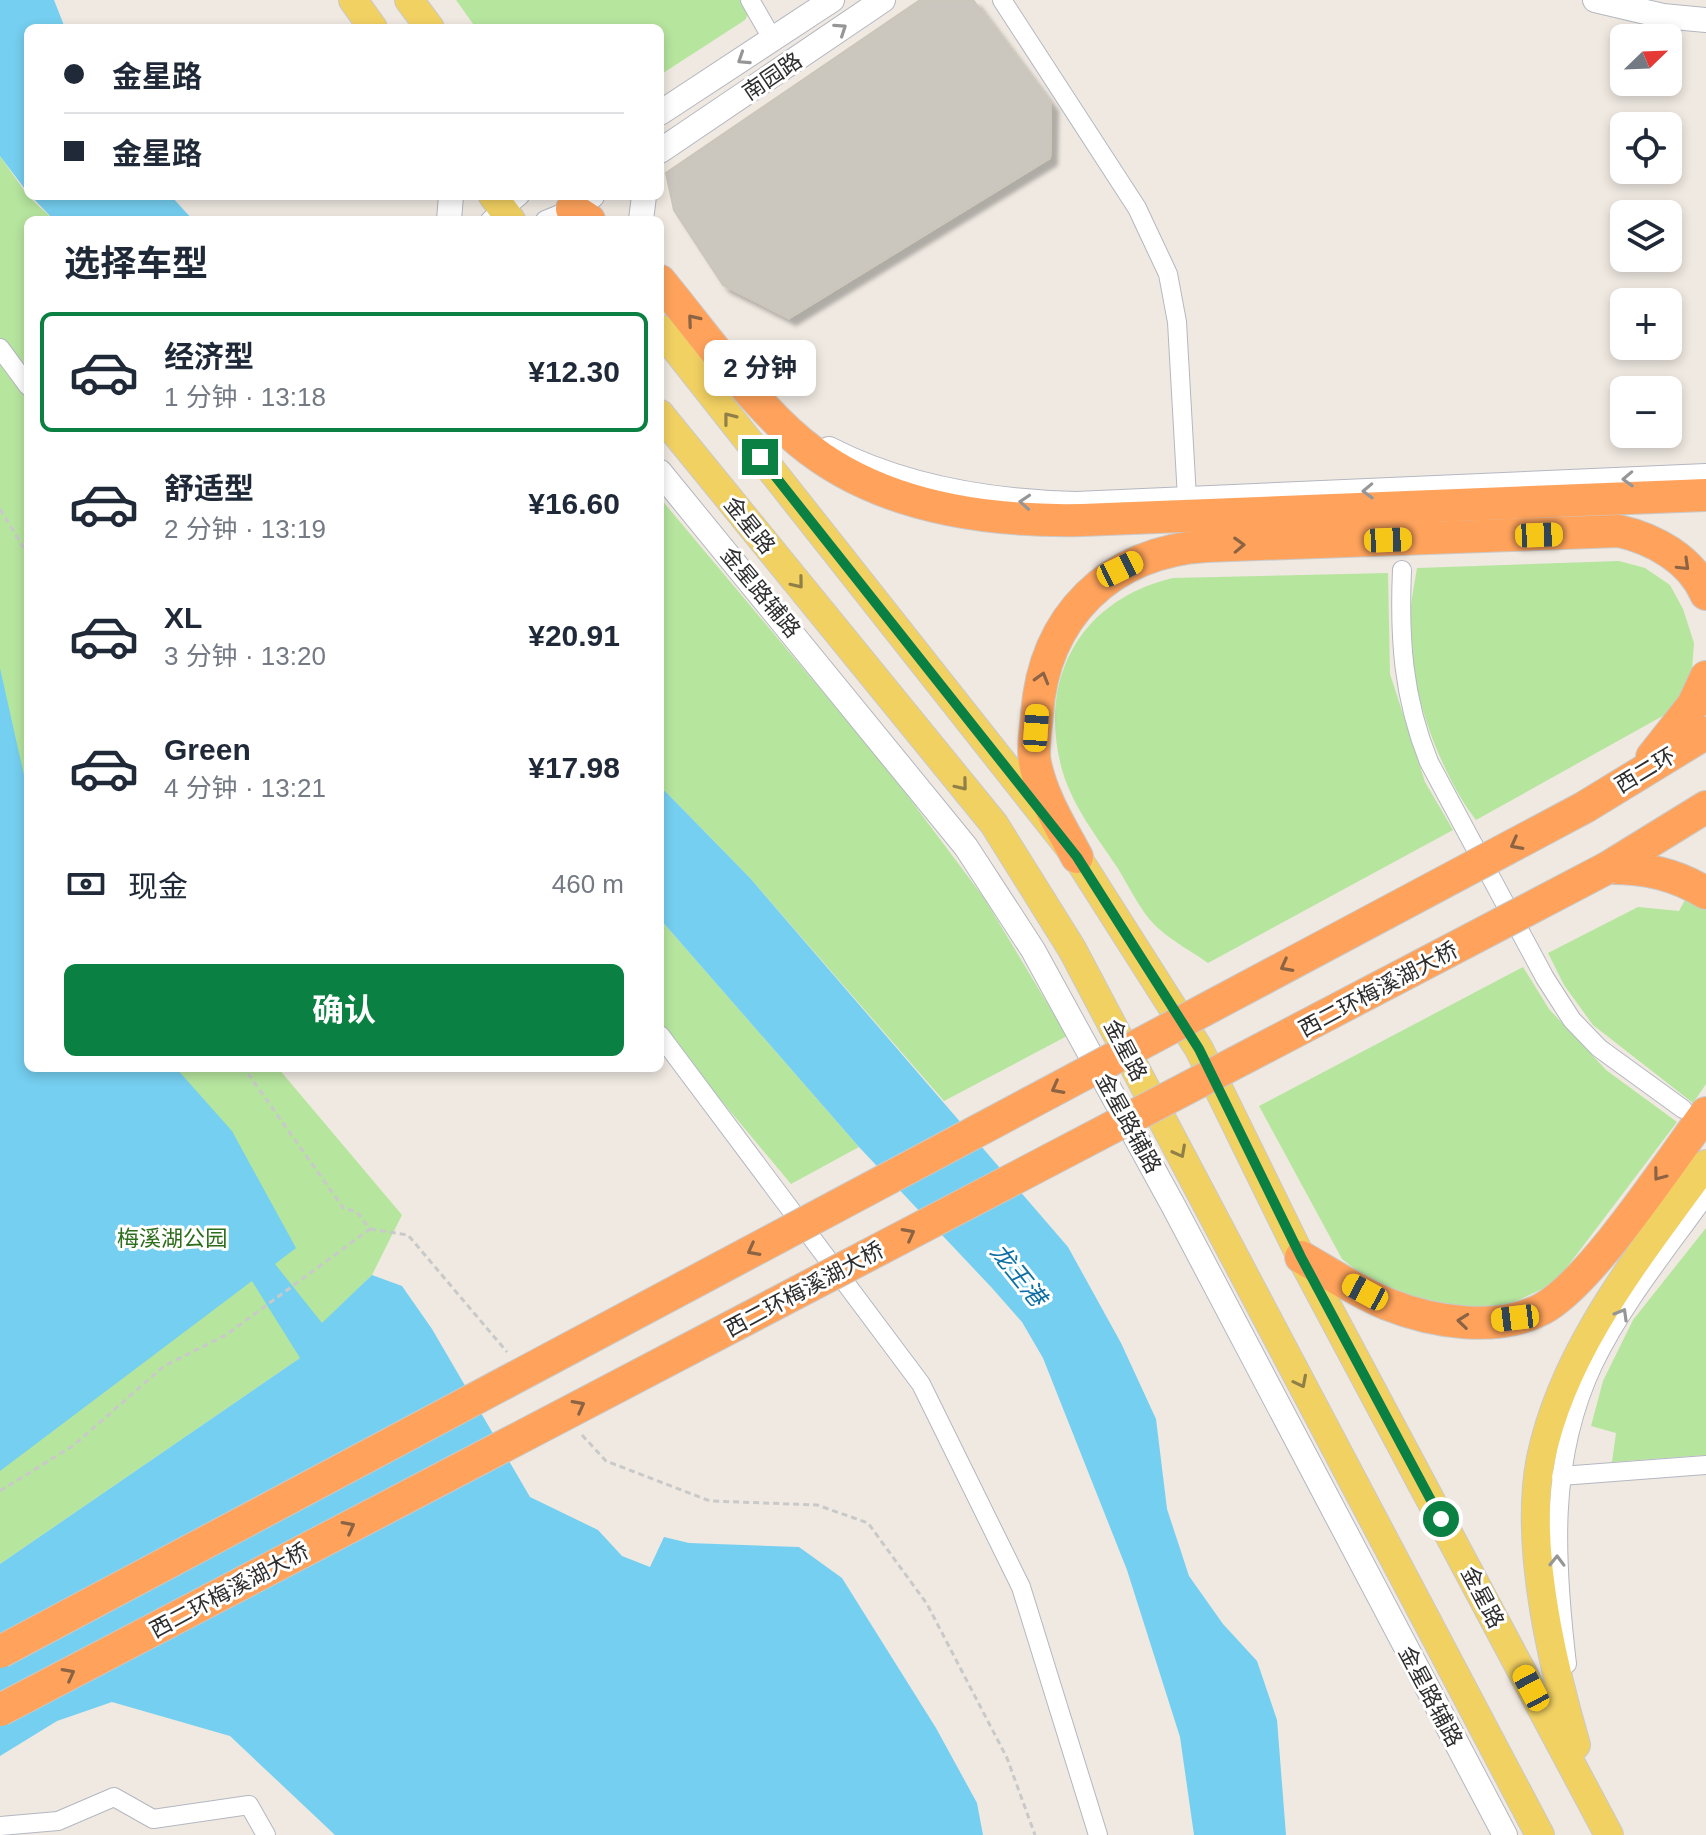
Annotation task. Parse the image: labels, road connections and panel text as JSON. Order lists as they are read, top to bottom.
{
  "streets": {
    "highway": ["西二环", "西二环梅溪湖大桥"],
    "main road": ["金星路"],
    "street": ["南园路", "金星路辅路"]
  },
  "one_way": ["西二环", "西二环梅溪湖大桥"],
  "water": ["龙王港"],
  "parks": ["梅溪湖公园"],
  "north": "top right",
  "page": {
    "map_buttons": ["+", "−"],
    "banner": ["金星路", "金星路"],
    "heading": "选择车型",
    "list": [
      {
        "name": "经济型",
        "note": "1 分钟 · 13:18",
        "value": "¥12.30"
      },
      {
        "name": "舒适型",
        "note": "2 分钟 · 13:19",
        "value": "¥16.60"
      },
      {
        "name": "XL",
        "note": "3 分钟 · 13:20",
        "value": "¥20.91"
      },
      {
        "name": "Green",
        "note": "4 分钟 · 13:21",
        "value": "¥17.98"
      }
    ],
    "bubble": "2 分钟",
    "pay": ["现金", "460 m"],
    "buttons": "确认"
  }
}
